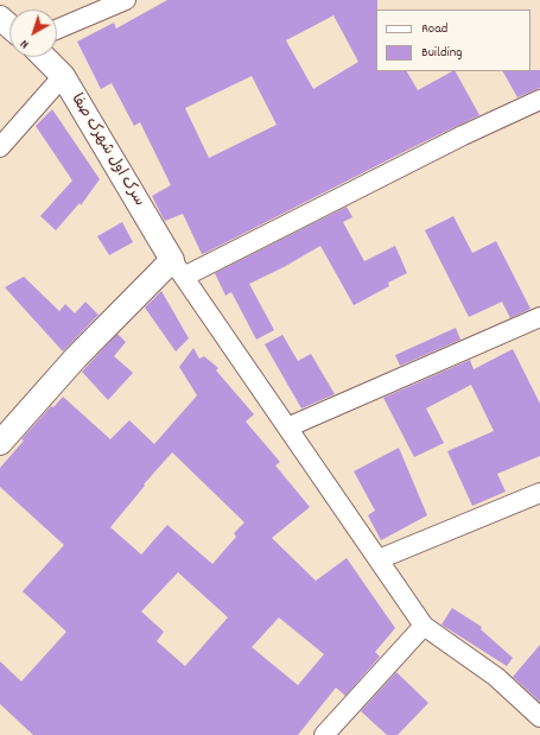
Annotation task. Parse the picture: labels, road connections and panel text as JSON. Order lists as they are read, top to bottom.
{
  "streets": {
    "street": ["سرک اول شهرک صفا"]
  },
  "legend": ["Road", "Building"],
  "north": "bottom left"
}
